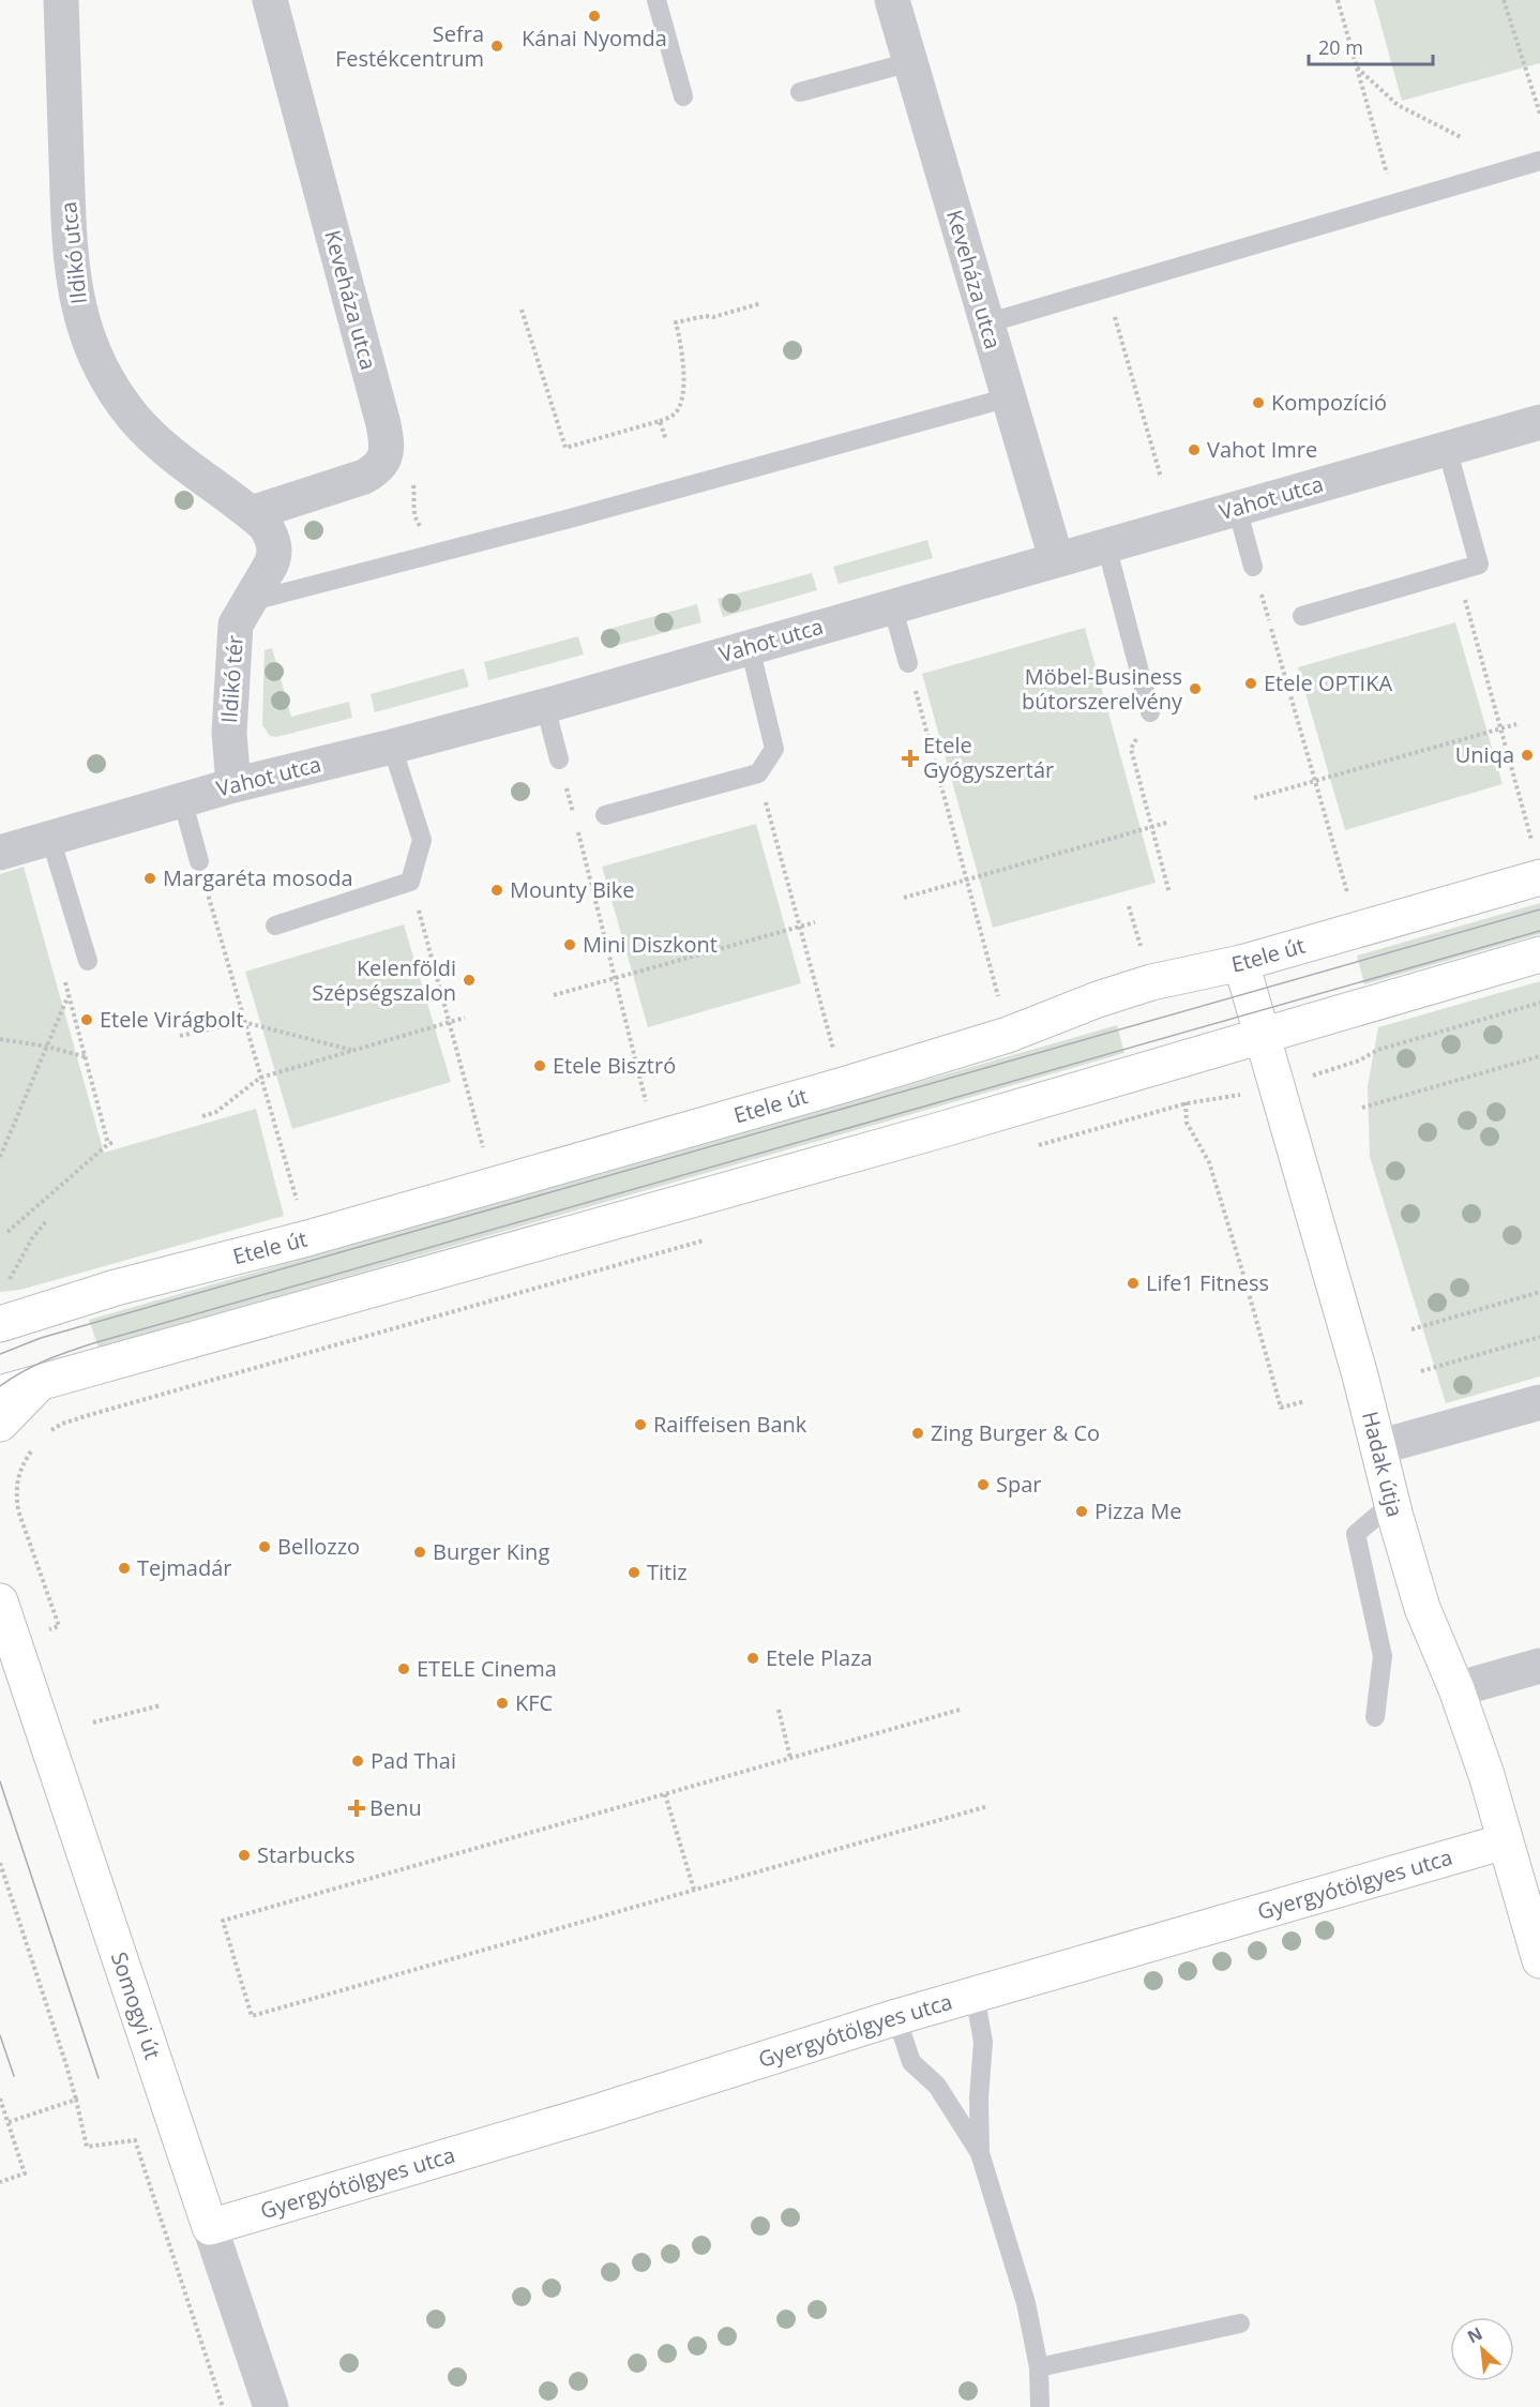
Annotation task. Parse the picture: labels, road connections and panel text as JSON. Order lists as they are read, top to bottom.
{
  "streets": {
    "main road": [
      "Etele út",
      "Hadak útja",
      "Gyergyótölgyes utca",
      "Somogyi út"
    ],
    "street": [
      "Ildikó utca",
      "Keveháza utca",
      "Vahot utca",
      "Ildikó tér"
    ]
  },
  "crossings": [
    ["Ildikó utca", "Keveháza utca"],
    ["Ildikó utca", "Ildikó tér"],
    ["Keveháza utca", "Vahot utca"],
    ["Keveháza utca", "Ildikó tér"],
    ["Vahot utca", "Ildikó tér"],
    ["Etele út", "Hadak útja"],
    ["Hadak útja", "Gyergyótölgyes utca"],
    ["Gyergyótölgyes utca", "Somogyi út"]
  ],
  "places": {
    "other": [
      "Kánai Nyomda",
      "Sefra Festékcentrum",
      "Kompozíció",
      "Vahot Imre",
      "Etele OPTIKA",
      "Möbel-Business bútorszerelvény",
      "Uniqa",
      "Margaréta mosoda",
      "Mounty Bike",
      "Mini Diszkont",
      "Kelenföldi Szépségszalon",
      "Etele Virágbolt",
      "Etele Bisztró",
      "Life1 Fitness",
      "Raiffeisen Bank",
      "Zing Burger & Co",
      "Spar",
      "Pizza Me",
      "Bellozzo",
      "Burger King",
      "Tejmadár",
      "Titiz",
      "Etele Plaza",
      "ETELE Cinema",
      "KFC",
      "Pad Thai",
      "Starbucks"
    ],
    "health": ["Etele Gyógyszertár", "Benu"]
  },
  "scale_bar": "20 m",
  "north": "top left"
}
